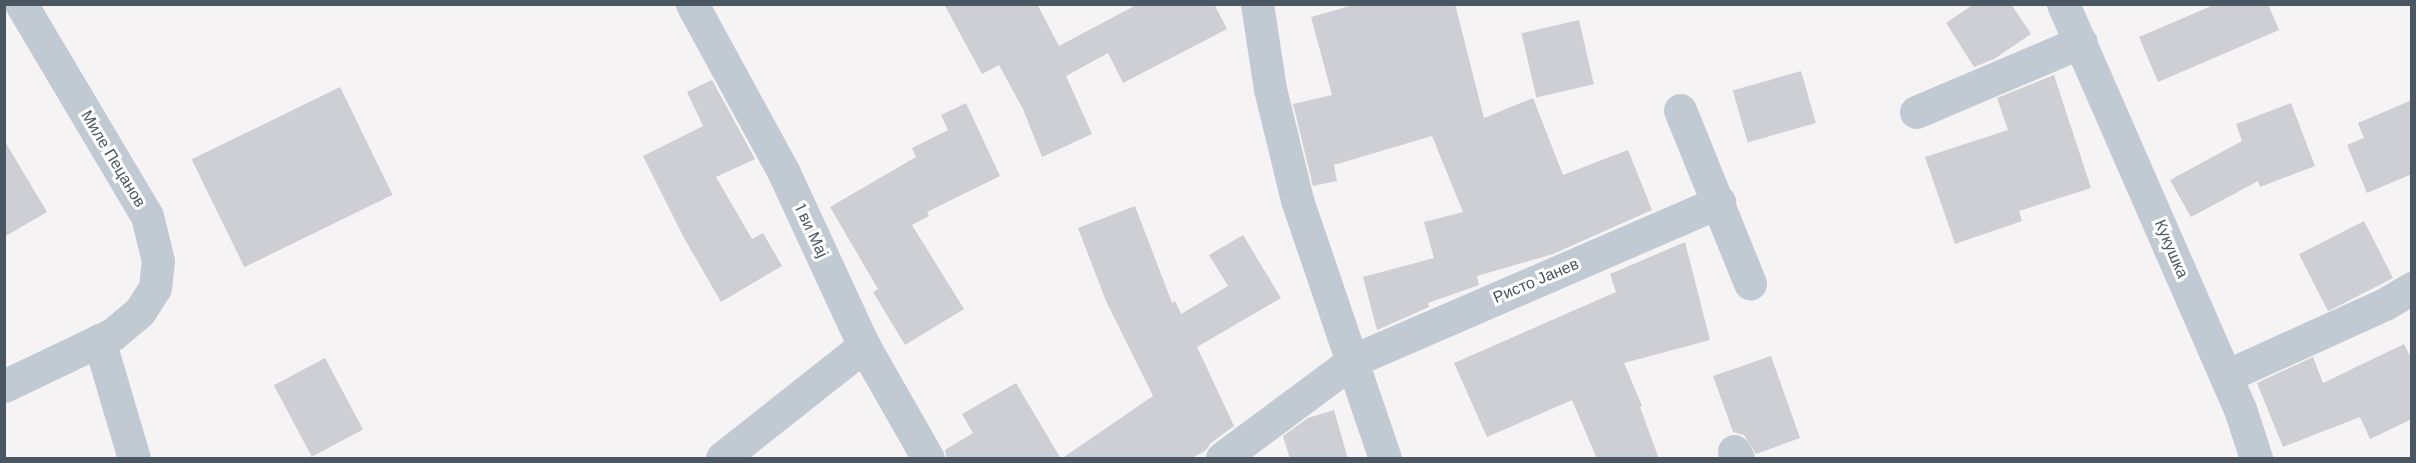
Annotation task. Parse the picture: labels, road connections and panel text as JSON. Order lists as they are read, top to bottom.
{
  "streets": {
    "street": [
      "Миле Пецанов",
      "1 ви Мај",
      "Кукушка",
      "Ристо Јанев"
    ]
  }
}
